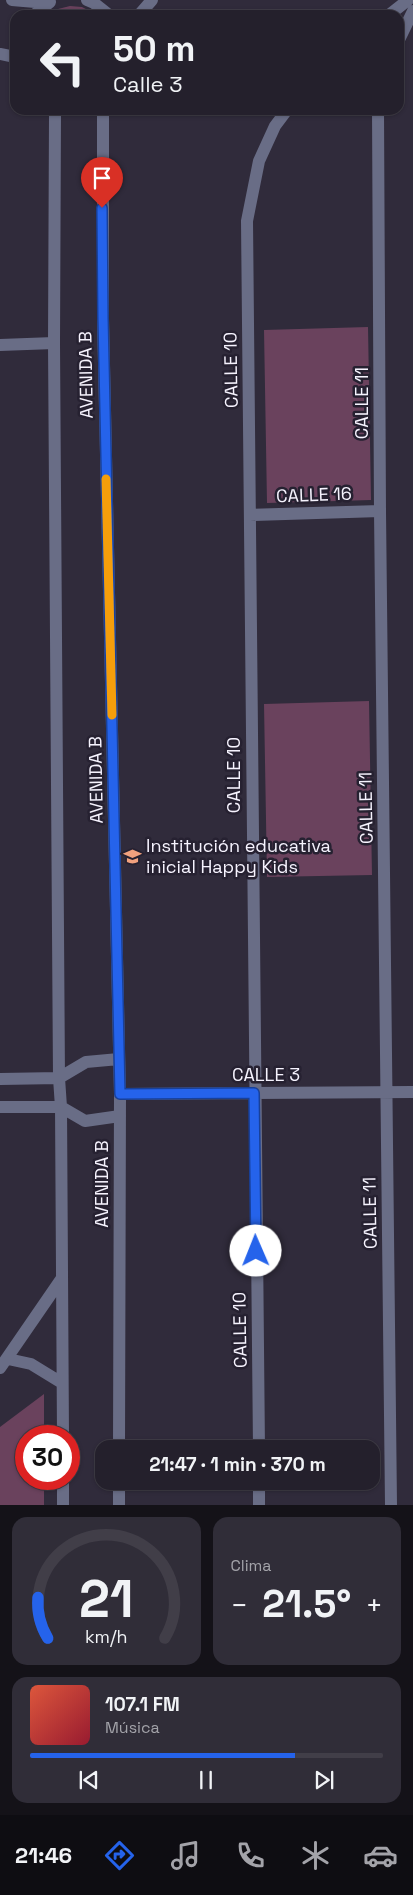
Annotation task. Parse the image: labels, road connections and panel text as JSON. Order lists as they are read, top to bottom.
{
  "streets": {
    "street": [
      "CALLE 10",
      "AVENIDA B",
      "CALLE 11",
      "CALLE 16",
      "CALLE 3"
    ]
  },
  "crossings": [
    ["CALLE 10", "CALLE 16"],
    ["CALLE 10", "CALLE 3"],
    ["AVENIDA B", "CALLE 3"],
    ["CALLE 11", "CALLE 16"],
    ["CALLE 11", "CALLE 3"]
  ],
  "places": {
    "school or university": ["Institución educativa inicial Happy Kids"]
  },
  "page": {
    "turn": ["50 m", "Calle 3"],
    "limit": "30",
    "trip": "21:47 · 1 min · 370 m",
    "tile": "Clima",
    "heat": ["−", "21.5°", "+"],
    "song": ["107.1 FM", "Música"],
    "tabs": "21:46",
    "gauge": ["21", "km/h"]
  }
}
